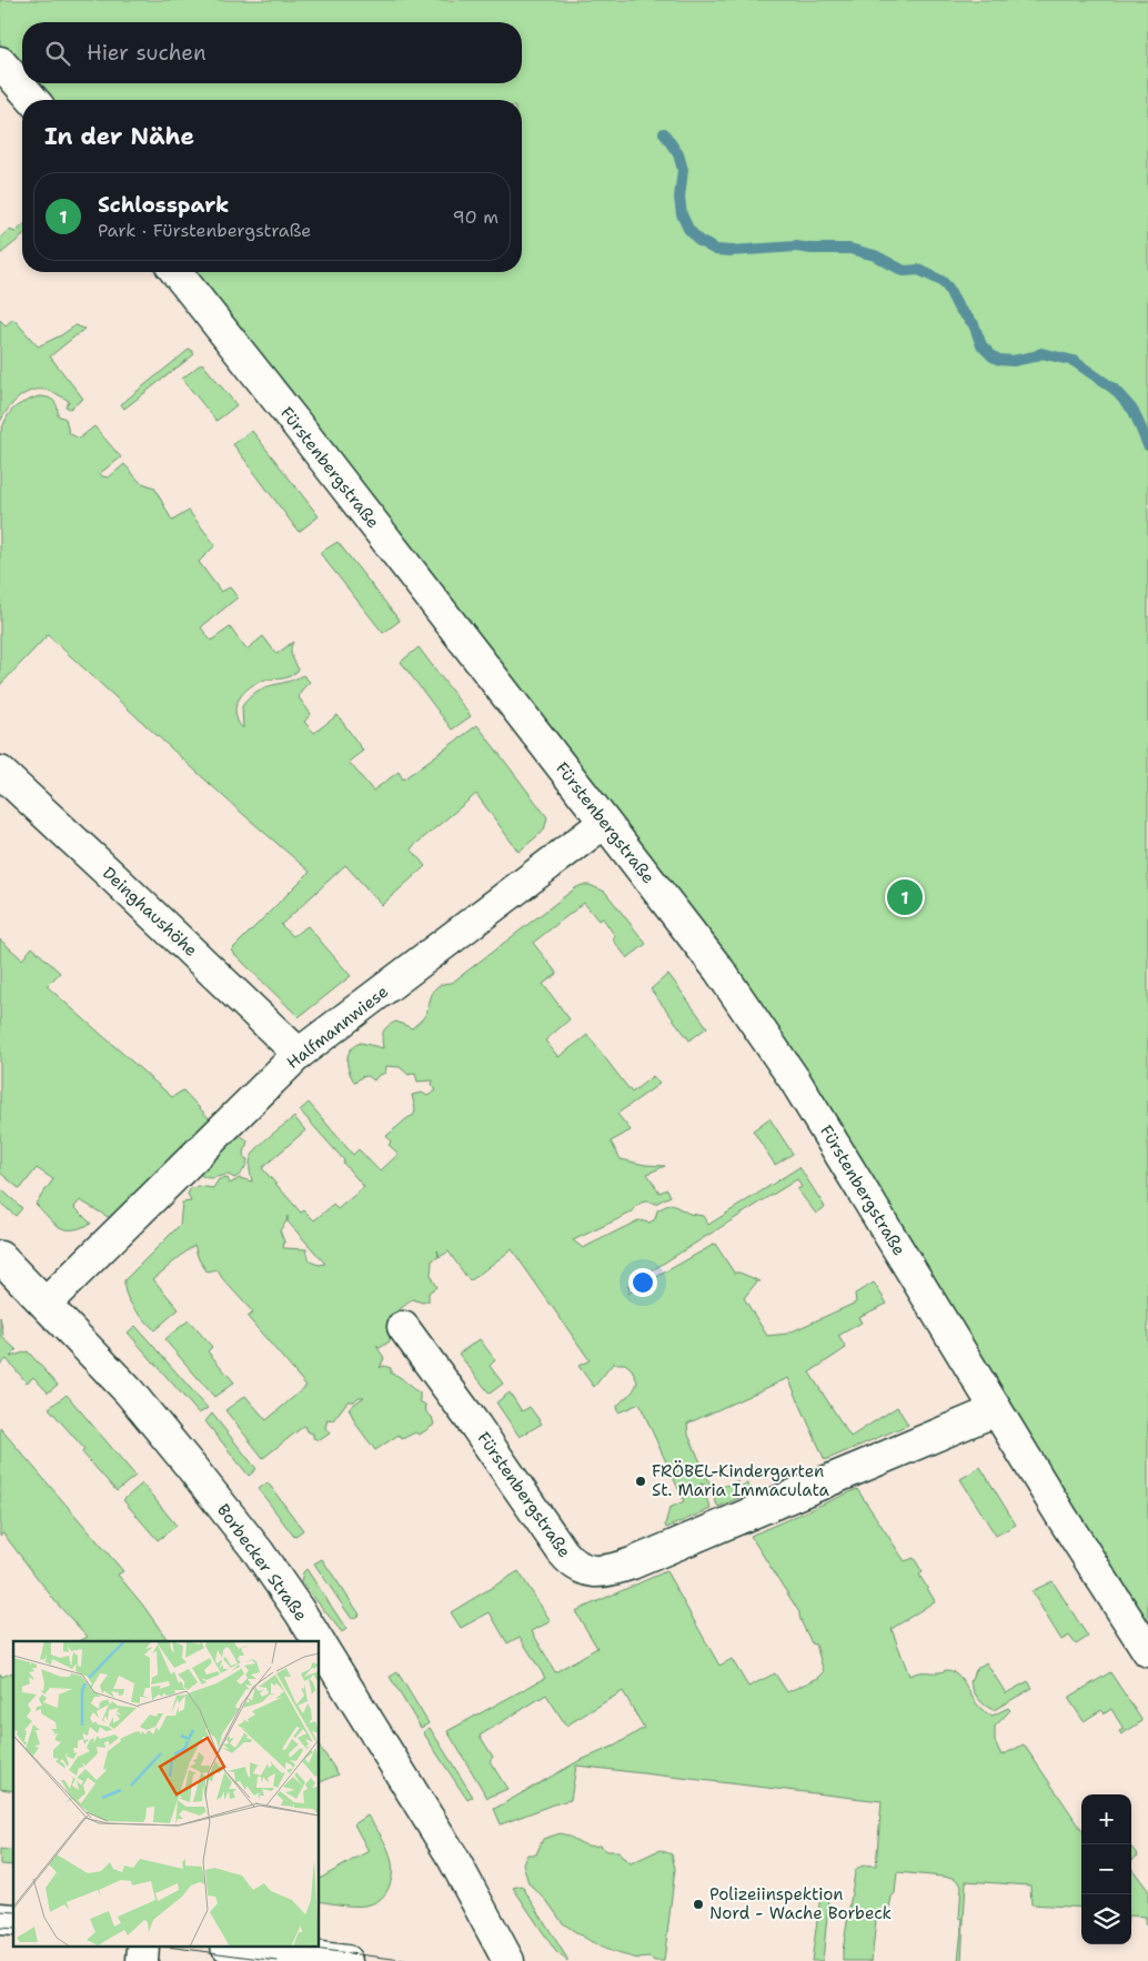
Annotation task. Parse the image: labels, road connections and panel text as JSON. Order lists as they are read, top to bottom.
{
  "streets": {
    "street": [
      "Fürstenbergstraße",
      "Deinghaushöhe",
      "Halfmannwiese",
      "Borbecker Straße"
    ]
  },
  "crossings": [
    ["Fürstenbergstraße", "Halfmannwiese"],
    ["Deinghaushöhe", "Halfmannwiese"],
    ["Halfmannwiese", "Borbecker Straße"]
  ],
  "places": ["FRÖBEL-Kindergarten St. Maria Immaculata", "Polizeiinspektion Nord - Wache Borbeck"],
  "page": {
    "search": "Hier suchen",
    "heading": "In der Nähe",
    "list": [
      {
        "mark": "1",
        "name": "Schlosspark",
        "note": "Park · Fürstenbergstraße",
        "value": "90 m"
      }
    ],
    "pins": "1",
    "map_buttons": ["+", "−"]
  }
}
